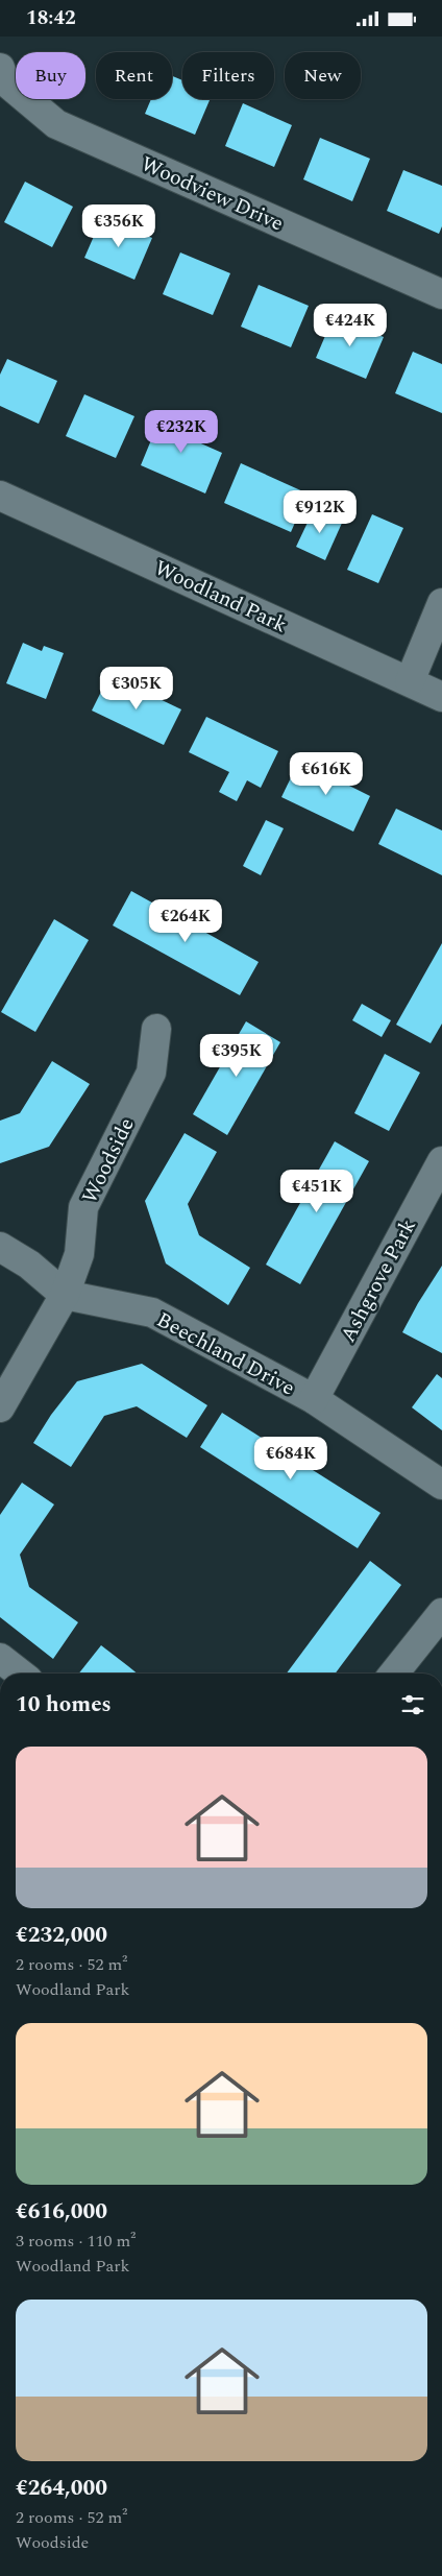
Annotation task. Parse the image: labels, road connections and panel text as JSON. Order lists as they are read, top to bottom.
{
  "streets": {
    "street": [
      "Woodview Drive",
      "Woodland Park",
      "Woodside",
      "Ashgrove Park",
      "Beechland Drive"
    ]
  },
  "crossings": [
    ["Woodside", "Beechland Drive"],
    ["Ashgrove Park", "Beechland Drive"]
  ],
  "page": {
    "status": "18:42",
    "chip": [
      "Buy",
      "Rent",
      "Filters",
      "New"
    ],
    "price": [
      "€356K",
      "€424K",
      "€232K",
      "€912K",
      "€305K",
      "€616K",
      "€264K",
      "€395K",
      "€451K",
      "€684K"
    ],
    "heading": "10 homes",
    "list": [
      {
        "name": "€232,000",
        "note": "2 rooms · 52 m² · Woodland Park"
      },
      {
        "name": "€616,000",
        "note": "3 rooms · 110 m² · Woodland Park"
      },
      {
        "name": "€264,000",
        "note": "2 rooms · 52 m² · Woodside"
      }
    ]
  }
}
